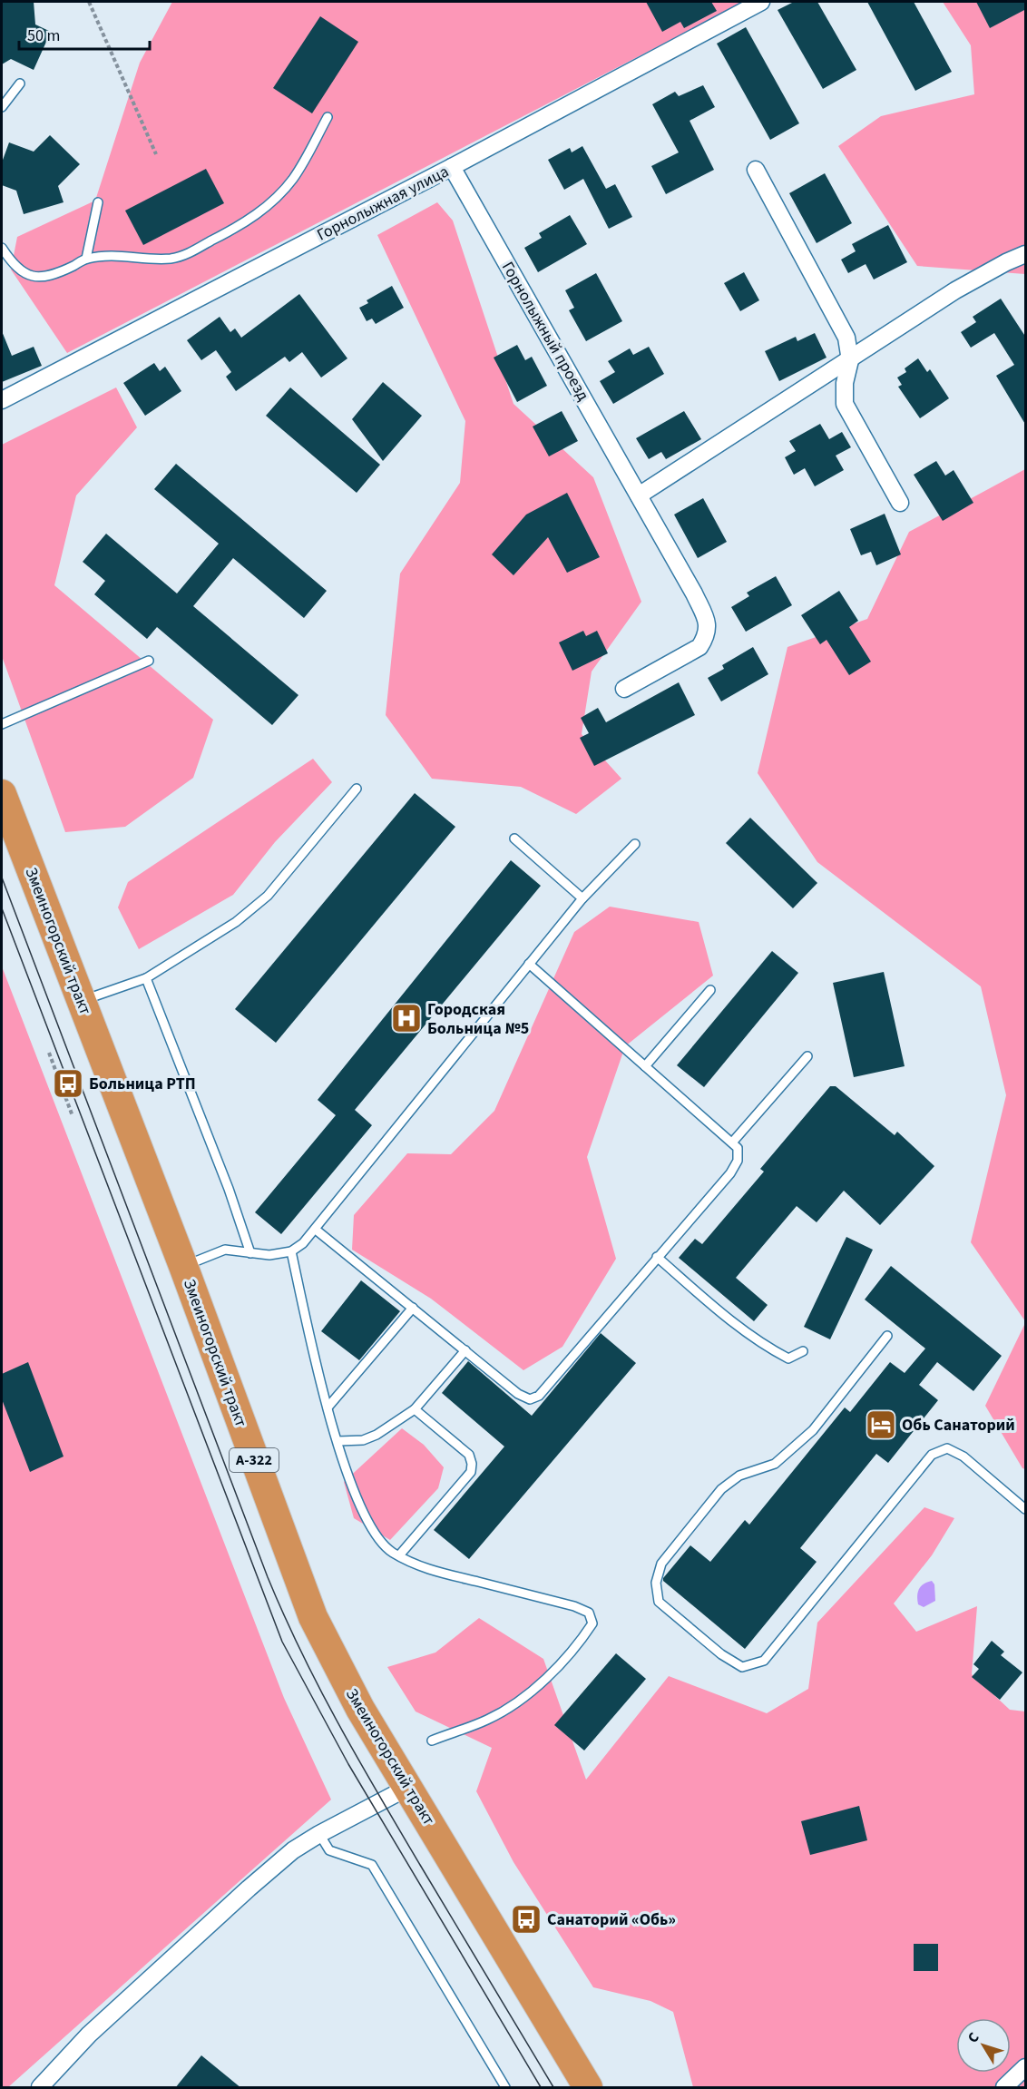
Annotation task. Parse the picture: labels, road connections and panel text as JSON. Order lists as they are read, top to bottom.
{
  "streets": {
    "highway": ["Змеиногорский тракт", "А-322"],
    "street": ["Горнолыжная улица", "Горнолыжный проезд"]
  },
  "crossings": [
    ["Горнолыжная улица", "Горнолыжный проезд"]
  ],
  "places": {
    "hospital": ["Городская Больница №5"],
    "bus stop": ["Больница РТП", "Санаторий «Обь»"],
    "hotel": ["Обь Санаторий"]
  },
  "scale_bar": "50 m",
  "north": "top left"
}
